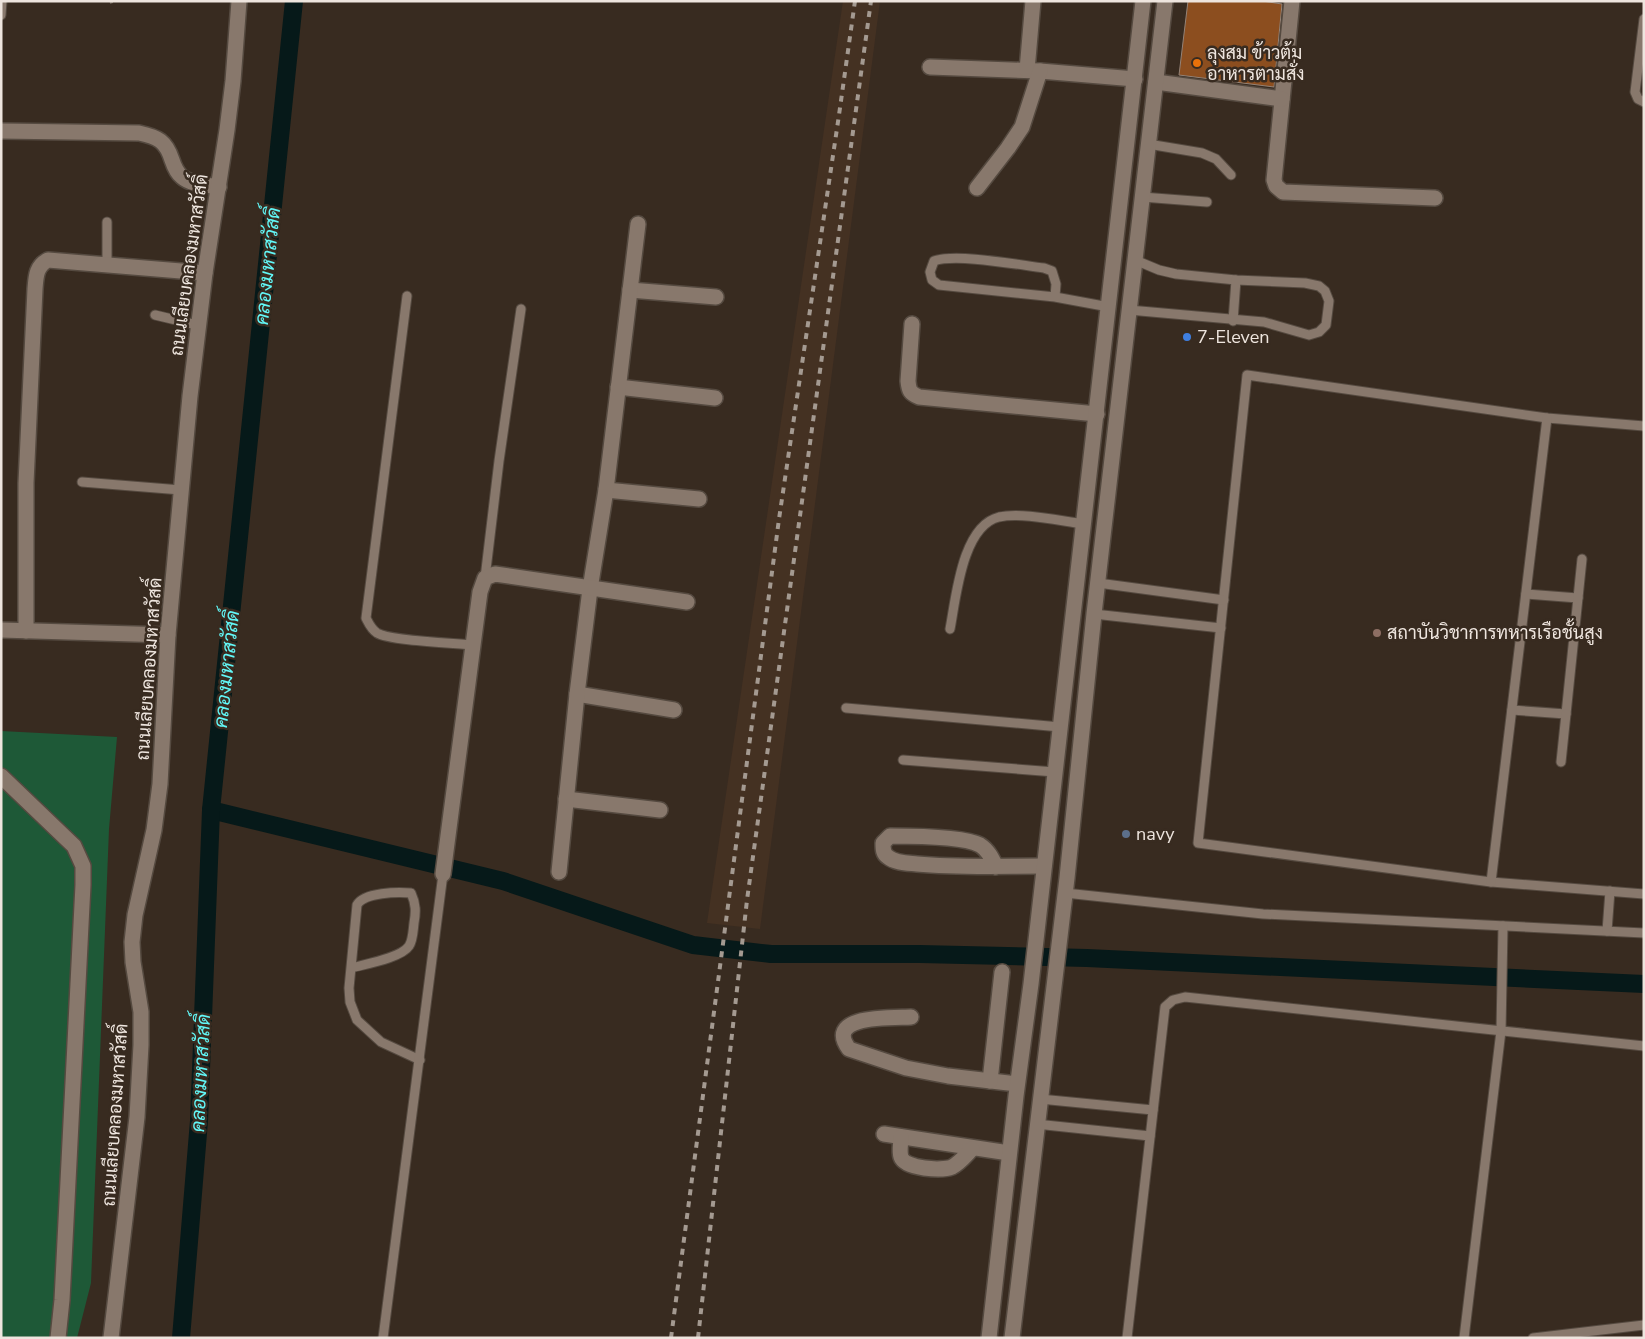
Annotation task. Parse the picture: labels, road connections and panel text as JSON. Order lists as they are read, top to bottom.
{
  "streets": {
    "street": ["ถนนเลียบคลองมหาสวัสดิ์"]
  },
  "water": ["คลองมหาสวัสดิ์"],
  "places": [
    "ลุงสม ข้าวต้ม อาหารตามสั่ง",
    "7-Eleven",
    "สถาบันวิชาการทหารเรือชั้นสูง",
    "navy"
  ]
}
